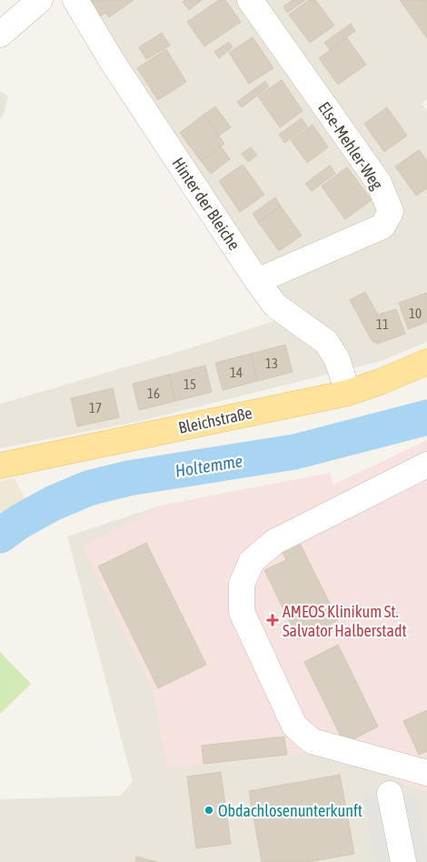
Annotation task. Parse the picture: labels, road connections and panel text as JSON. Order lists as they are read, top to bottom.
{
  "streets": {
    "main road": ["Bleichstraße"],
    "street": ["Else-Mehler-Weg", "Hinter der Bleiche"]
  },
  "crossings": [
    ["Else-Mehler-Weg", "Hinter der Bleiche"],
    ["Hinter der Bleiche", "Bleichstraße"]
  ],
  "water": ["Holtemme"],
  "places": {
    "health": ["AMEOS Klinikum St. Salvator Halberstadt"],
    "other": ["Obdachlosenunterkunft"]
  },
  "house_numbers": [
    "10",
    "11",
    "13",
    "14",
    "15",
    "16",
    "17"
  ]
}
